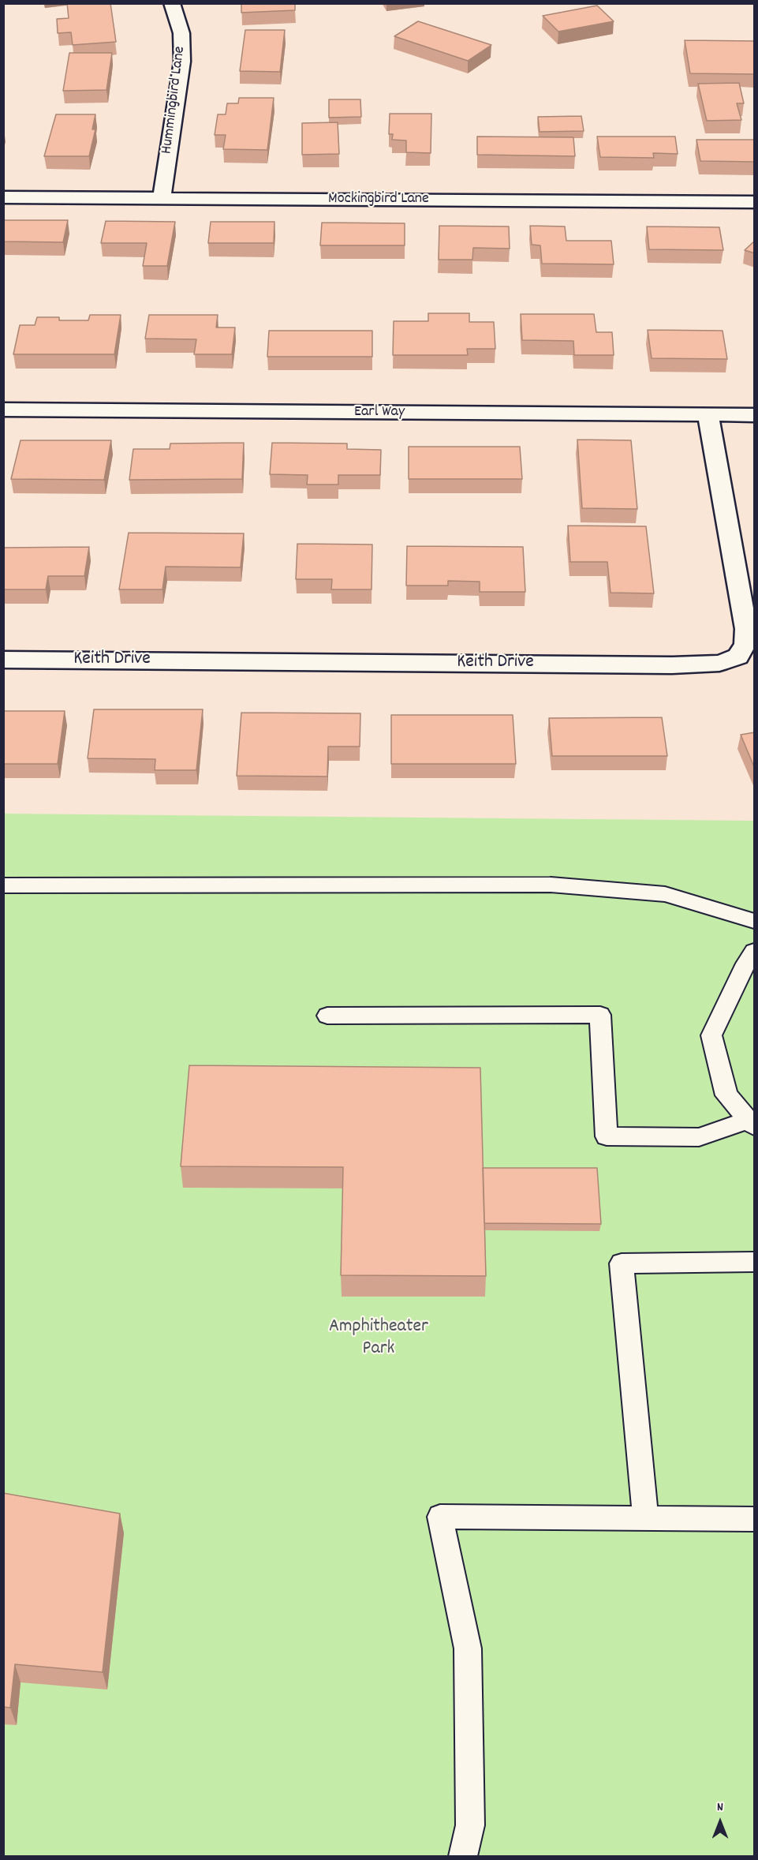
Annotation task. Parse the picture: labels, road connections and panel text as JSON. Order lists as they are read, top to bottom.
{
  "streets": {
    "street": [
      "Hummingbird Lane",
      "Mockingbird Lane",
      "Earl Way",
      "Keith Drive"
    ]
  },
  "crossings": [
    ["Hummingbird Lane", "Mockingbird Lane"],
    ["Earl Way", "Keith Drive"]
  ],
  "parks": ["Amphitheater Park"],
  "north": "top"
}
